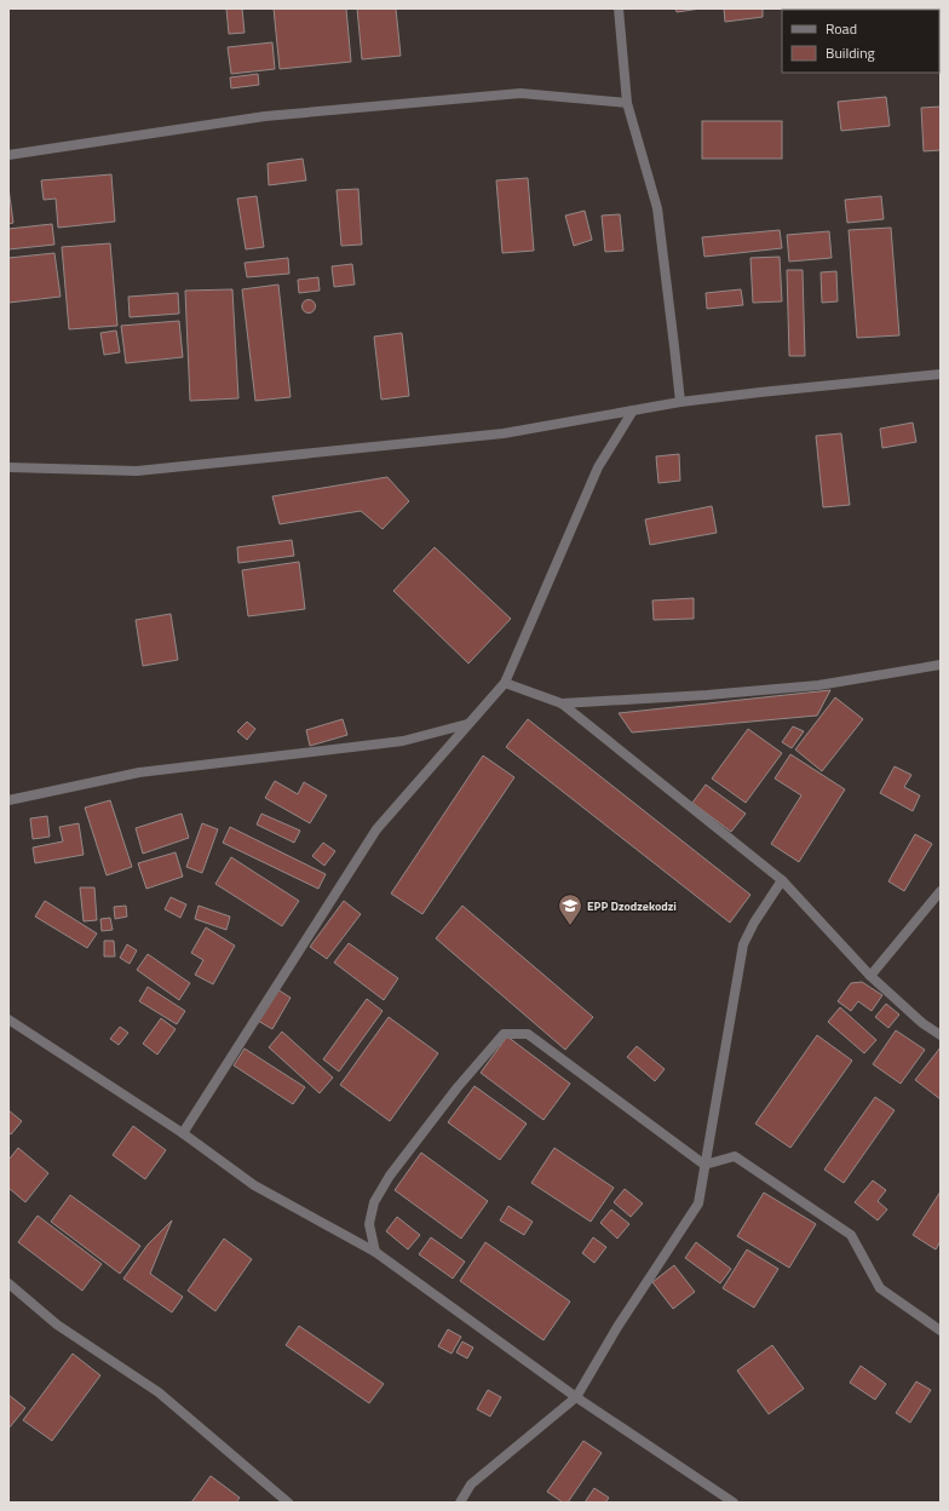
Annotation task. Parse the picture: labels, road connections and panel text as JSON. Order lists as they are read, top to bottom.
{
  "places": {
    "school or university": ["EPP Dzodzekodzi"]
  },
  "legend": ["Road", "Building"]
}
